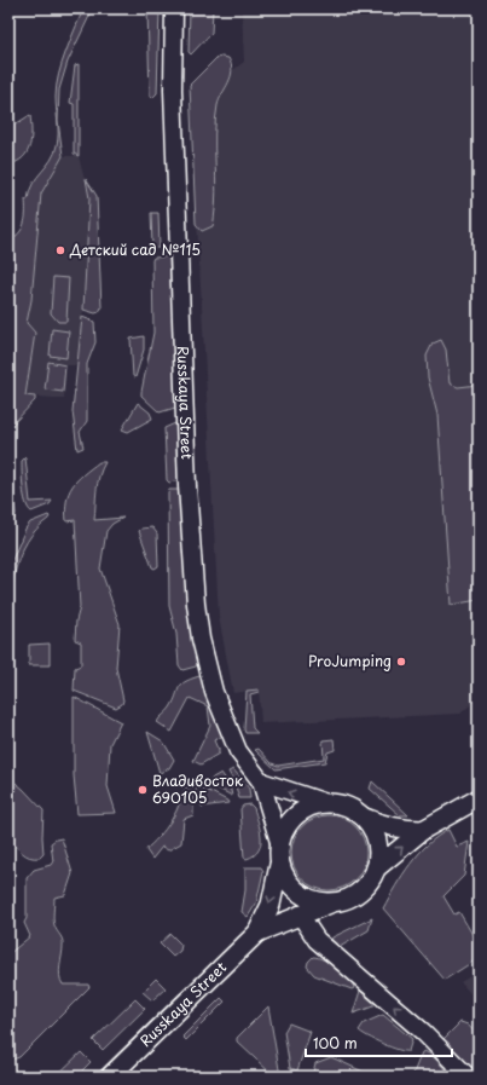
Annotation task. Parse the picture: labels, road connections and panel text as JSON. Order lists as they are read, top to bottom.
{
  "streets": {
    "main road": ["Russkaya Street"]
  },
  "places": ["Детский сад №115", "ProJumping", "Владивосток 690105"],
  "scale_bar": "100 m"
}
